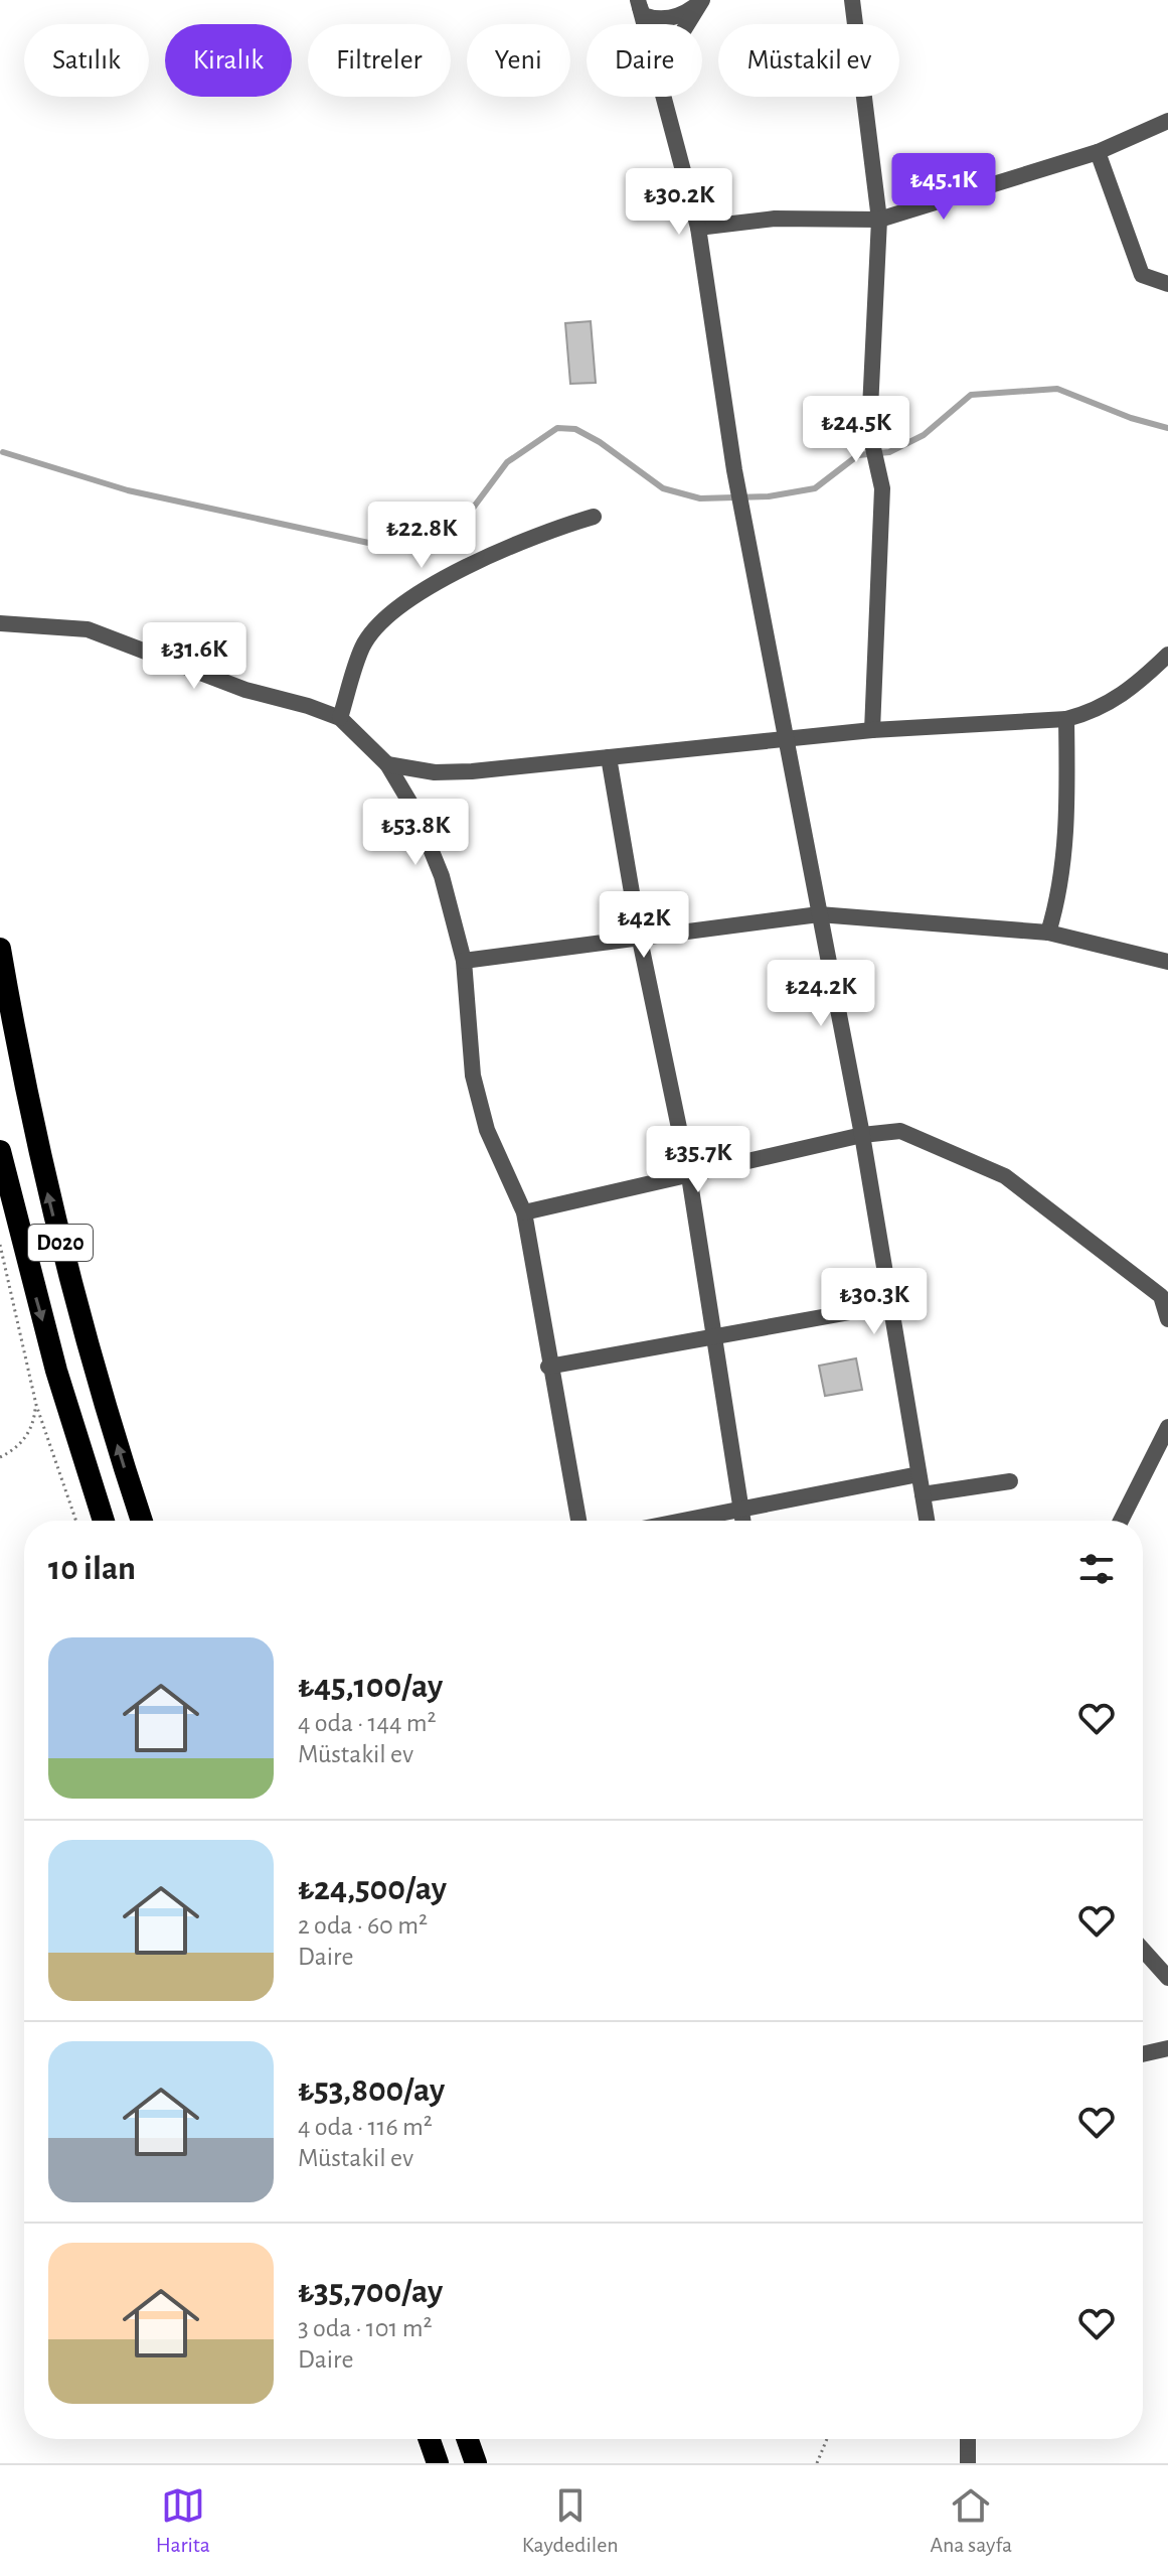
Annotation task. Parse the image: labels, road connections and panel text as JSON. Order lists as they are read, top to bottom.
{
  "streets": {
    "highway": ["D020"]
  },
  "page": {
    "chip": [
      "Satılık",
      "Kiralık",
      "Filtreler",
      "Yeni",
      "Daire",
      "Müstakil ev"
    ],
    "price": [
      "₺45.1K",
      "₺30.2K",
      "₺24.5K",
      "₺22.8K",
      "₺31.6K",
      "₺53.8K",
      "₺42K",
      "₺24.2K",
      "₺35.7K",
      "₺30.3K"
    ],
    "heading": "10 ilan",
    "list": [
      {
        "name": "₺45,100/ay",
        "note": "4 oda · 144 m² · Müstakil ev"
      },
      {
        "name": "₺24,500/ay",
        "note": "2 oda · 60 m² · Daire"
      },
      {
        "name": "₺53,800/ay",
        "note": "4 oda · 116 m² · Müstakil ev"
      },
      {
        "name": "₺35,700/ay",
        "note": "3 oda · 101 m² · Daire"
      }
    ],
    "tabs": ["Harita", "Kaydedilen", "Ana sayfa"]
  }
}
